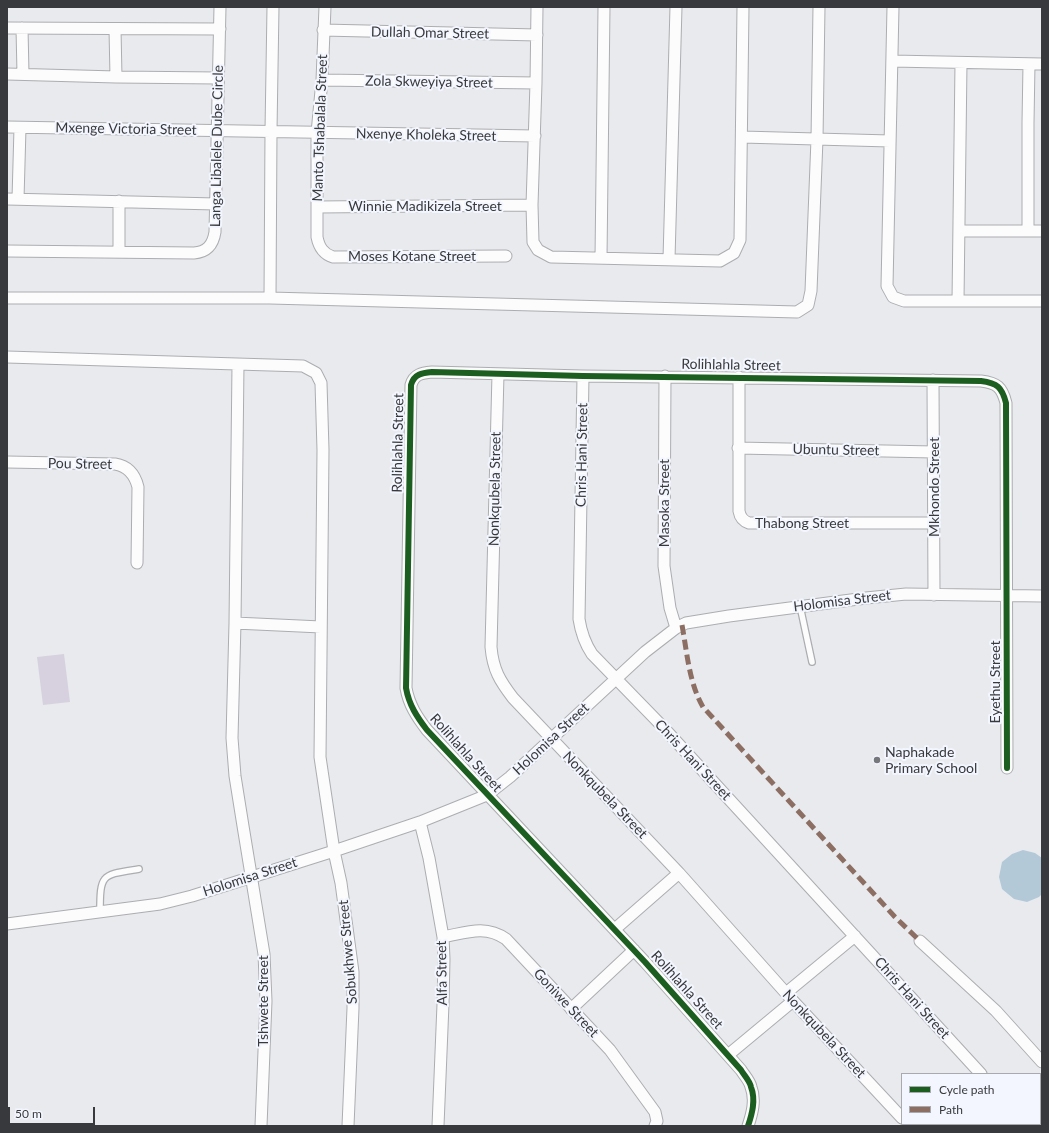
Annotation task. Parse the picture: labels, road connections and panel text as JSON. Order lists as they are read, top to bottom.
{
  "streets": {
    "street": [
      "Dullah Omar Street",
      "Zola Skweyiya Street",
      "Manto Tshabalala Street",
      "Mxenge Victoria Street",
      "Nxenye Kholeka Street",
      "Langa Libalele Dube Circle",
      "Winnie Madikizela Street",
      "Moses Kotane Street",
      "Rolihlahla Street",
      "Ubuntu Street",
      "Chris Hani Street",
      "Pou Street",
      "Mkhondo Street",
      "Nonkqubela Street",
      "Masoka Street",
      "Thabong Street",
      "Holomisa Street",
      "Eyethu Street",
      "Sobukhwe Street",
      "Alfa Street",
      "Tshwete Street",
      "Goniwe Street"
    ]
  },
  "crossings": [
    ["Dullah Omar Street", "Manto Tshabalala Street"],
    ["Zola Skweyiya Street", "Manto Tshabalala Street"],
    ["Manto Tshabalala Street", "Mxenge Victoria Street"],
    ["Manto Tshabalala Street", "Nxenye Kholeka Street"],
    ["Manto Tshabalala Street", "Winnie Madikizela Street"],
    ["Manto Tshabalala Street", "Moses Kotane Street"],
    ["Mxenge Victoria Street", "Nxenye Kholeka Street"],
    ["Mxenge Victoria Street", "Langa Libalele Dube Circle"],
    ["Rolihlahla Street", "Chris Hani Street"],
    ["Rolihlahla Street", "Mkhondo Street"],
    ["Rolihlahla Street", "Nonkqubela Street"],
    ["Rolihlahla Street", "Masoka Street"],
    ["Rolihlahla Street", "Thabong Street"],
    ["Rolihlahla Street", "Holomisa Street"],
    ["Rolihlahla Street", "Eyethu Street"],
    ["Ubuntu Street", "Mkhondo Street"],
    ["Ubuntu Street", "Thabong Street"],
    ["Chris Hani Street", "Holomisa Street"],
    ["Mkhondo Street", "Thabong Street"],
    ["Mkhondo Street", "Holomisa Street"],
    ["Nonkqubela Street", "Holomisa Street"],
    ["Masoka Street", "Holomisa Street"],
    ["Holomisa Street", "Eyethu Street"],
    ["Holomisa Street", "Sobukhwe Street"],
    ["Holomisa Street", "Alfa Street"],
    ["Holomisa Street", "Tshwete Street"],
    ["Sobukhwe Street", "Tshwete Street"],
    ["Alfa Street", "Goniwe Street"]
  ],
  "places": ["Naphakade Primary School"],
  "legend": ["Cycle path", "Path"],
  "scale_bar": "50 m"
}
